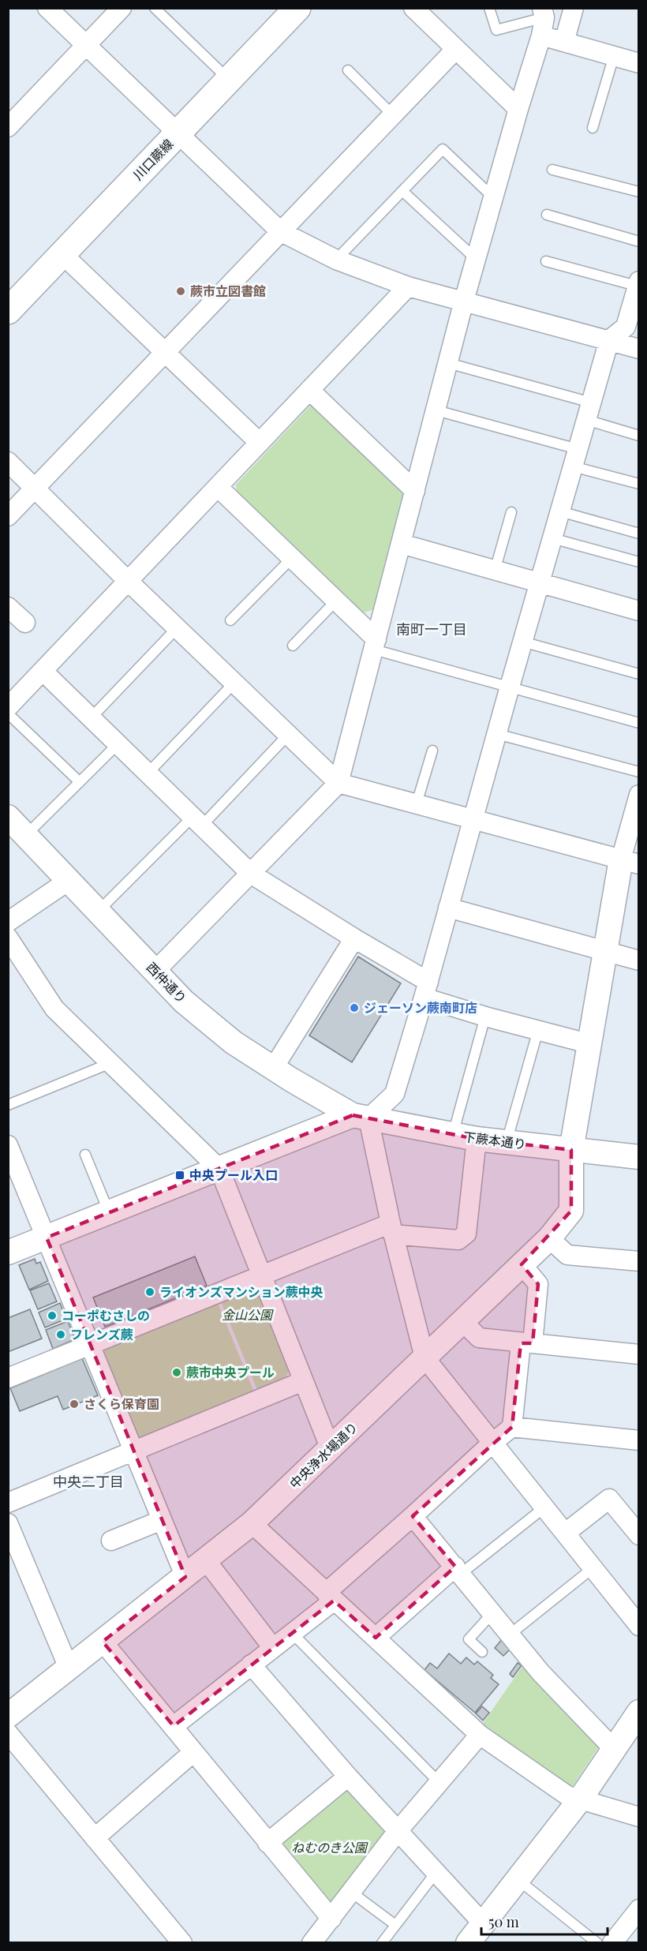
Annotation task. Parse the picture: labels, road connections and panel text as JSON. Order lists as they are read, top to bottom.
{
  "streets": {
    "main road": ["川口蕨線"],
    "street": ["西仲通り", "下蕨本通り", "中央浄水場通り"]
  },
  "crossings": [
    ["西仲通り", "下蕨本通り"],
    ["下蕨本通り", "中央浄水場通り"]
  ],
  "districts": ["南町一丁目", "中央二丁目"],
  "parks": ["金山公園", "ねむのき公園"],
  "places": {
    "other": [
      "蕨市立図書館",
      "ジェーソン蕨南町店",
      "ライオンズマンション蕨中央",
      "コーポむさしの",
      "フレンズ蕨",
      "蕨市中央プール",
      "さくら保育園"
    ],
    "transit": ["中央プール入口"]
  },
  "scale_bar": "50 m"
}
